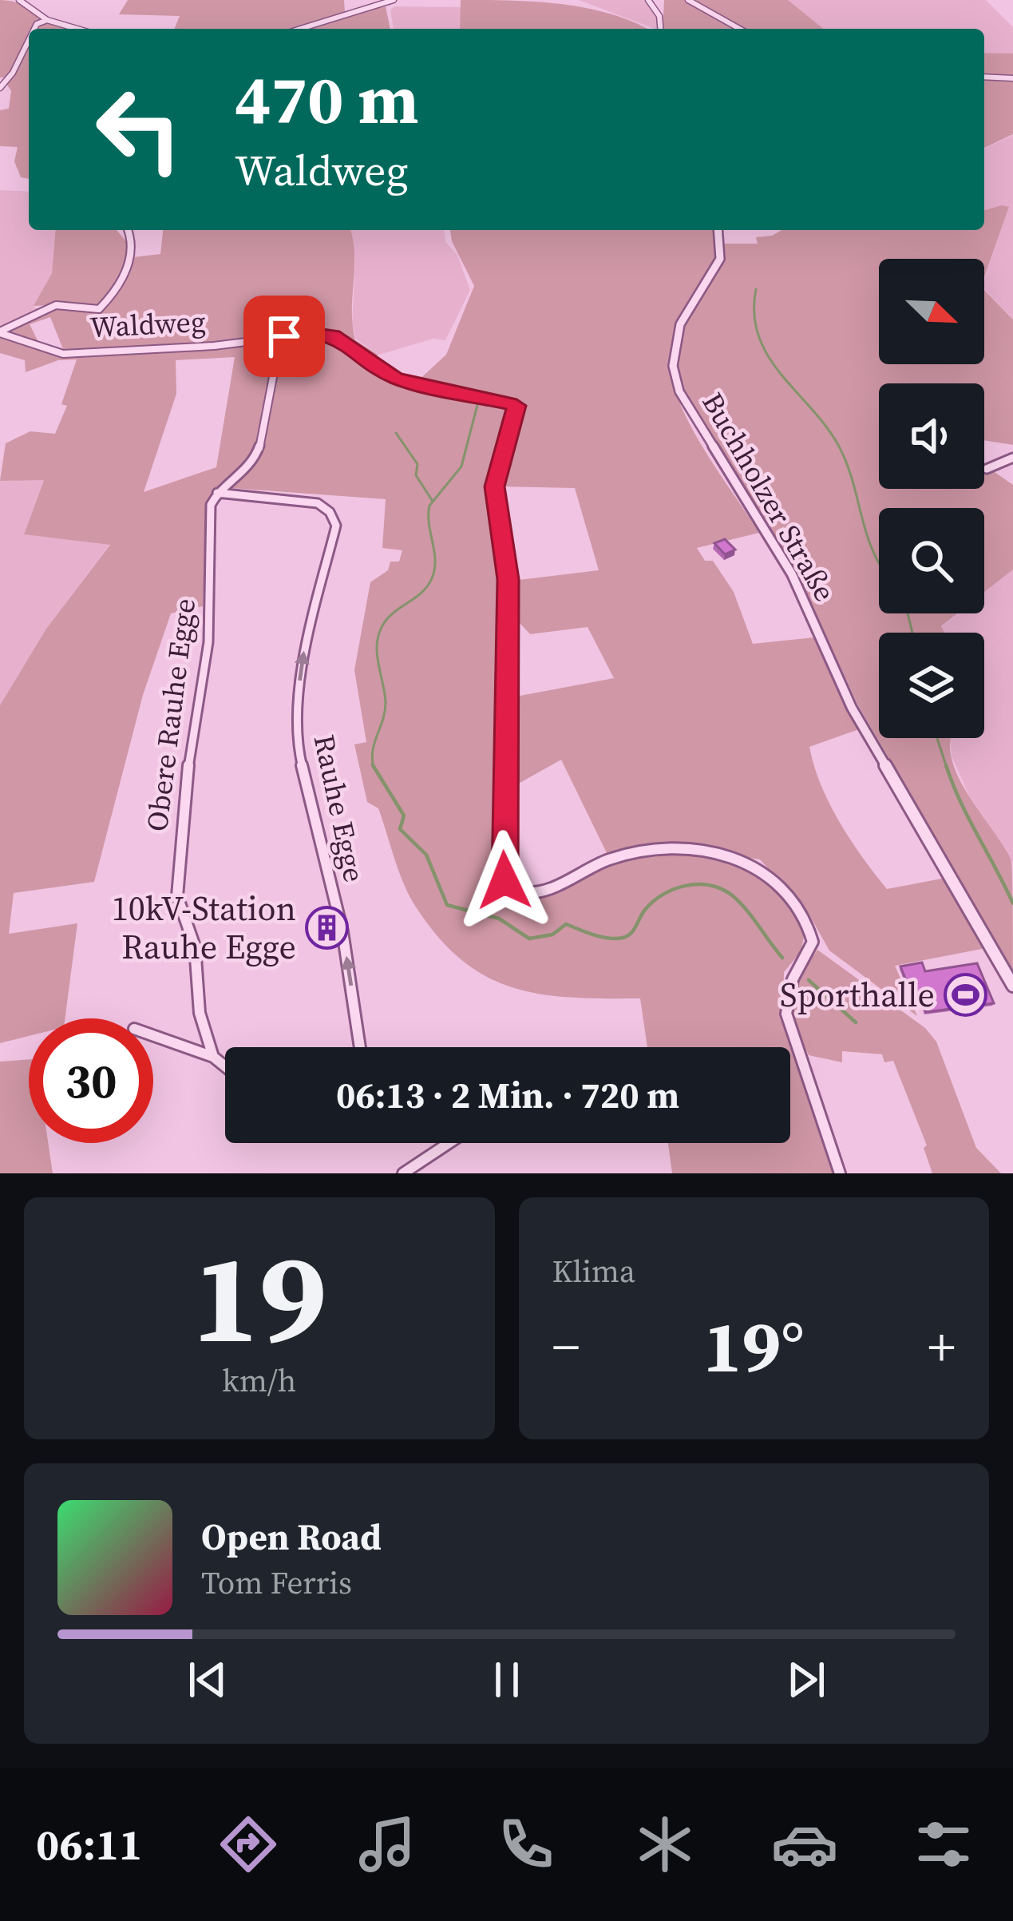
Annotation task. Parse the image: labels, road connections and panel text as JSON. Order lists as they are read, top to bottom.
{
  "streets": {
    "street": [
      "Waldweg",
      "Buchholzer Straße",
      "Obere Rauhe Egge",
      "Rauhe Egge"
    ]
  },
  "crossings": [
    ["Obere Rauhe Egge", "Rauhe Egge"]
  ],
  "one_way": ["Rauhe Egge"],
  "places": {
    "building": ["10kV-Station Rauhe Egge"],
    "sports": ["Sporthalle"]
  },
  "north": "bottom right",
  "page": {
    "turn": ["470 m", "Waldweg"],
    "limit": "30",
    "trip": "06:13 · 2 Min. · 720 m",
    "tile": [
      ["19", "km/h"],
      "Klima"
    ],
    "heat": ["−", "19°", "+"],
    "song": ["Open Road", "Tom Ferris"],
    "tabs": "06:11"
  }
}
